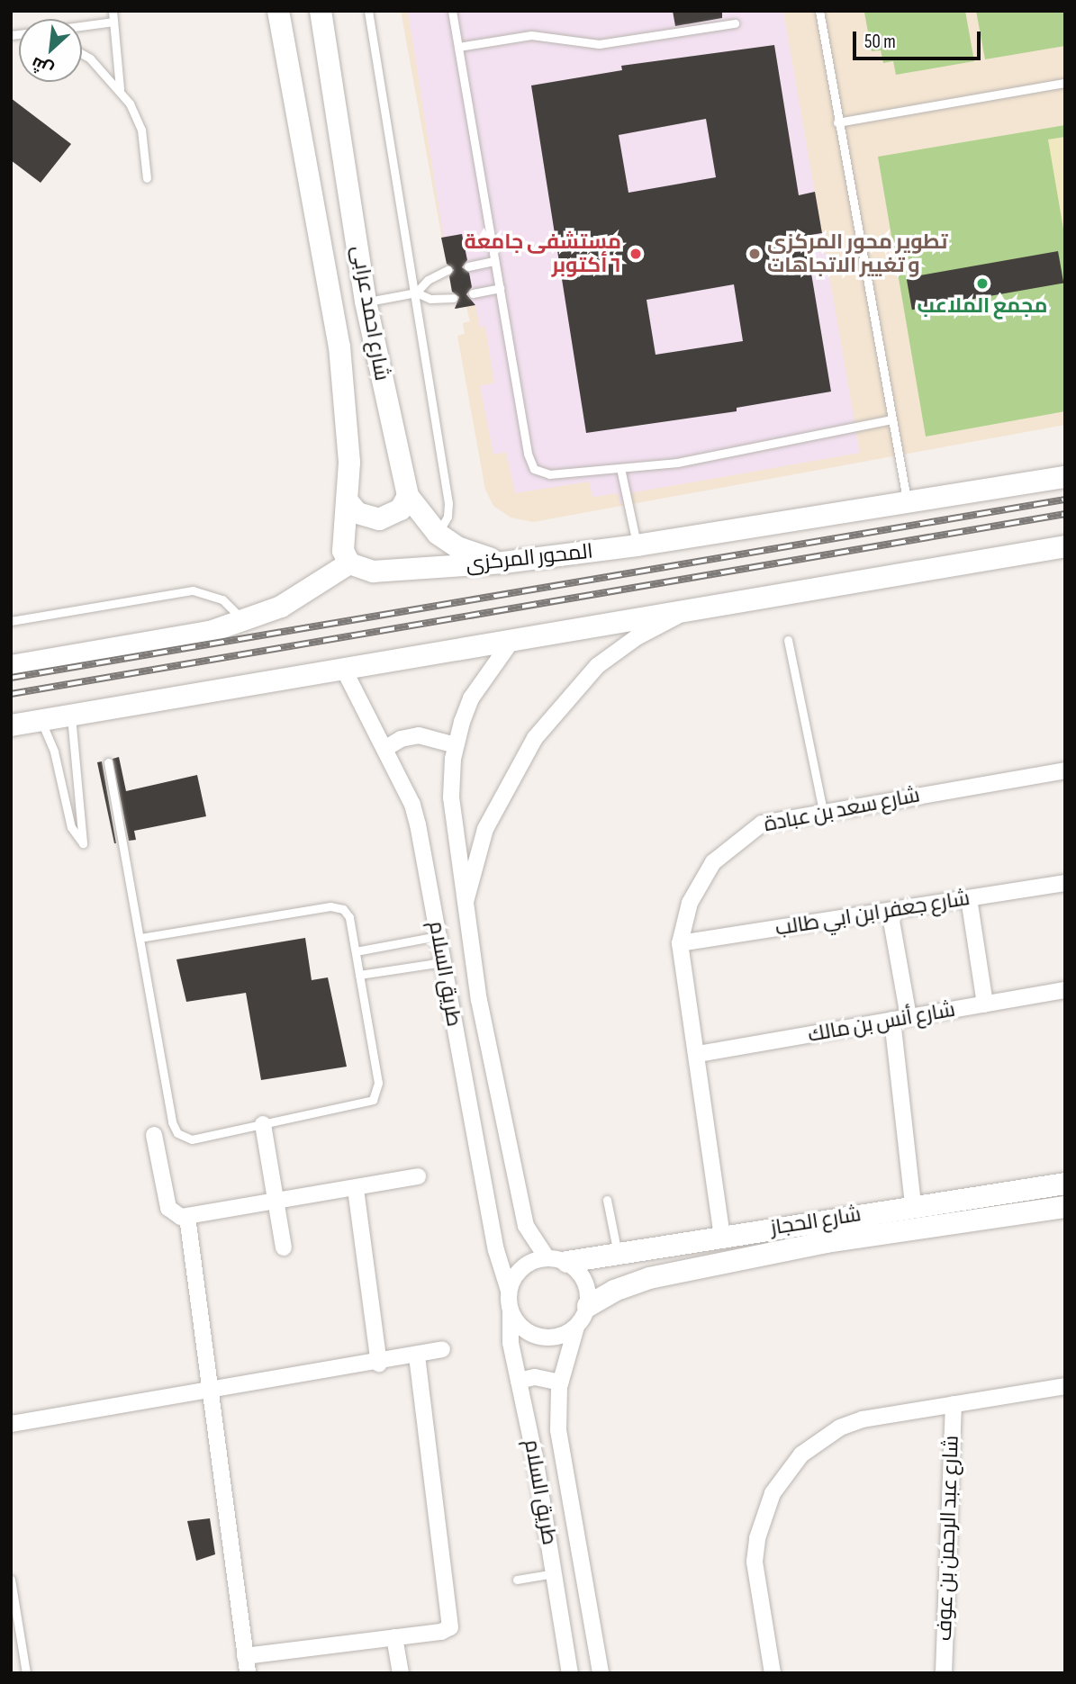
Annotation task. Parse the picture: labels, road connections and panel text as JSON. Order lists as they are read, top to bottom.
{
  "streets": {
    "main road": ["شارع احمد عرابى", "المحور المركزى", "شارع الحجاز"],
    "street": [
      "شارع سعد بن عبادة",
      "شارع جعفر ابن ابي طالب",
      "طريق السلام",
      "شارع أنس بن مالك",
      "شارع عبد الرحمن بن عوف"
    ]
  },
  "crossings": [
    ["شارع احمد عرابى", "المحور المركزى"],
    ["شارع سعد بن عبادة", "شارع جعفر ابن ابي طالب"],
    ["شارع سعد بن عبادة", "شارع أنس بن مالك"],
    ["شارع سعد بن عبادة", "شارع الحجاز"],
    ["طريق السلام", "شارع الحجاز"]
  ],
  "places": ["مستشفى جامعة ٦ أكتوبر", "تطوير محور المركزي و تغيير الاتجاهات", "مجمع الملاعب"],
  "scale_bar": "50 m",
  "north": "bottom left"
}
